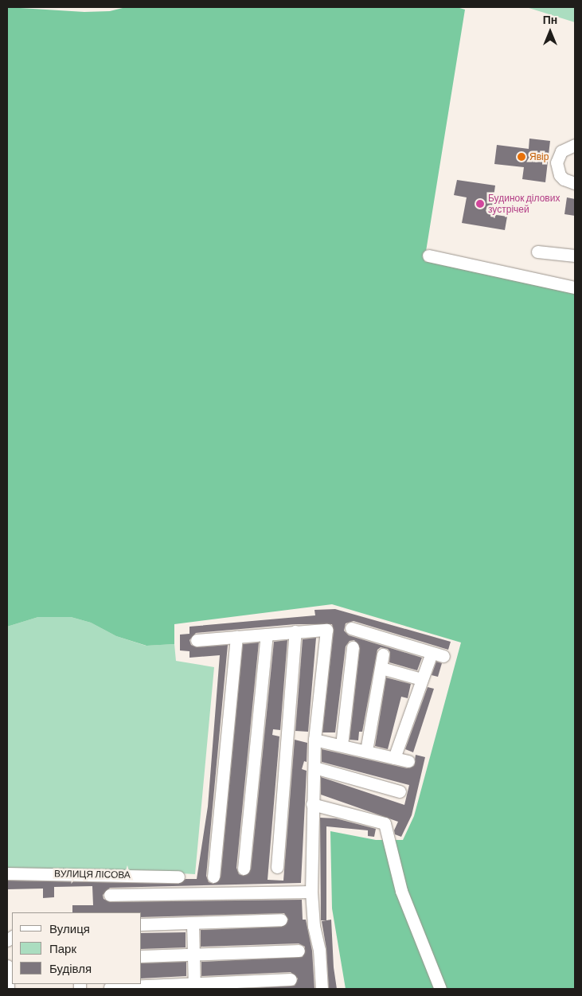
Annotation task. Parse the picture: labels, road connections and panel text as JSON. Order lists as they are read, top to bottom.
{
  "streets": {
    "lane": ["ВУЛИЦЯ ЛІСОВА"]
  },
  "places": ["Явір", "Будинок ділових зустрічей"],
  "legend": ["Вулиця", "Парк", "Будівля"],
  "north": "top"
}
